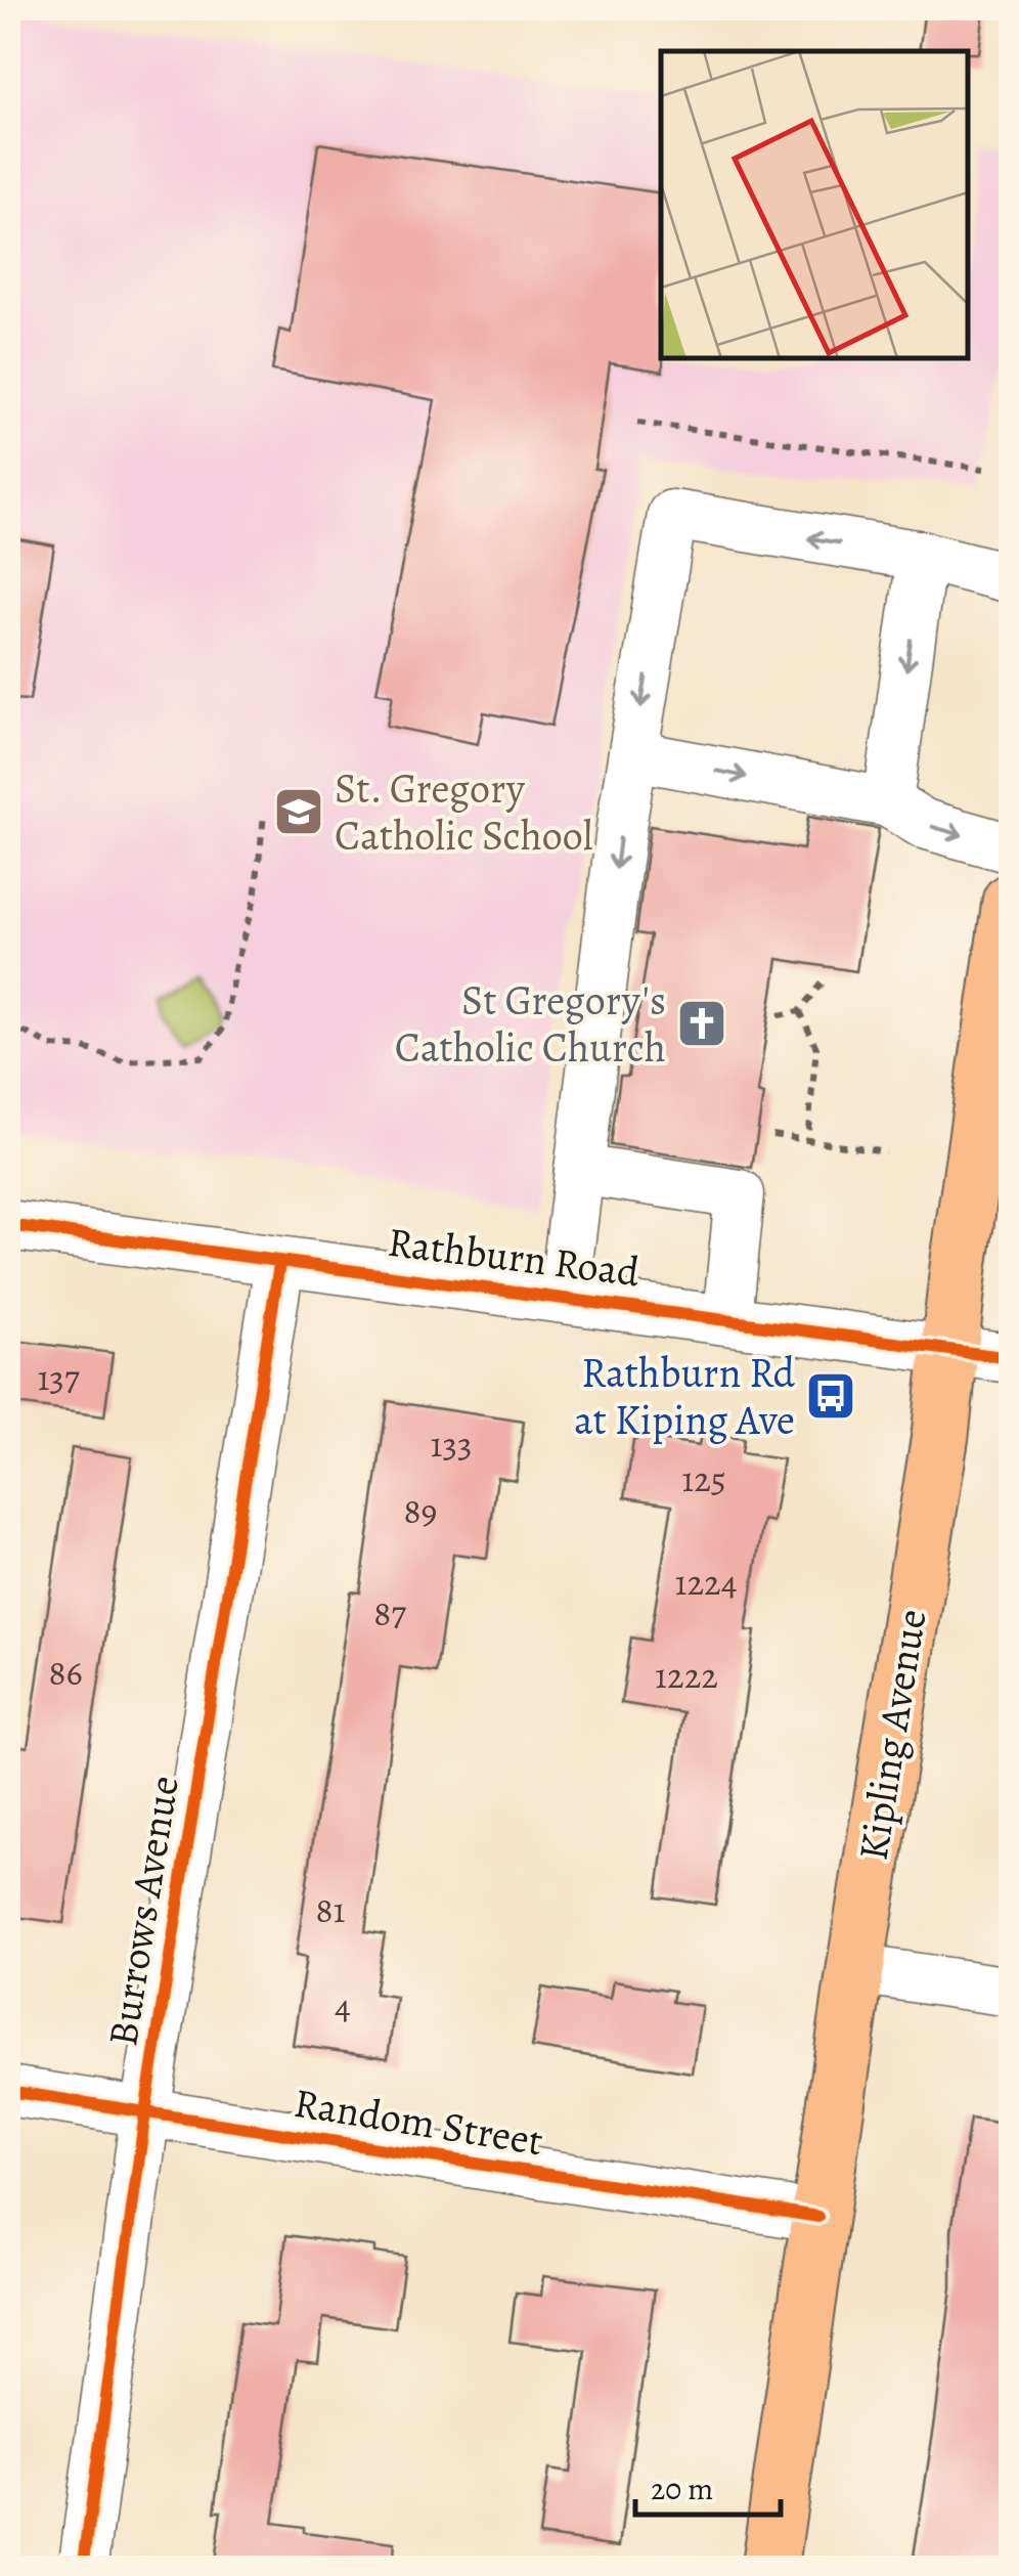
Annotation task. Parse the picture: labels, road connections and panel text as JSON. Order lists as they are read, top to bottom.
{
  "streets": {
    "main road": ["Kipling Avenue"],
    "street": ["Rathburn Road", "Burrows Avenue", "Random Street"]
  },
  "crossings": [
    ["Rathburn Road", "Kipling Avenue"],
    ["Rathburn Road", "Burrows Avenue"],
    ["Kipling Avenue", "Random Street"],
    ["Burrows Avenue", "Random Street"]
  ],
  "places": {
    "school or university": ["St. Gregory Catholic School"],
    "church": ["St Gregory's Catholic Church"],
    "bus stop": ["Rathburn Rd at Kiping Ave"]
  },
  "house_numbers": [
    "137",
    "133",
    "125",
    "89",
    "1224",
    "87",
    "86",
    "1222",
    "81",
    "4"
  ],
  "scale_bar": "20 m"
}
